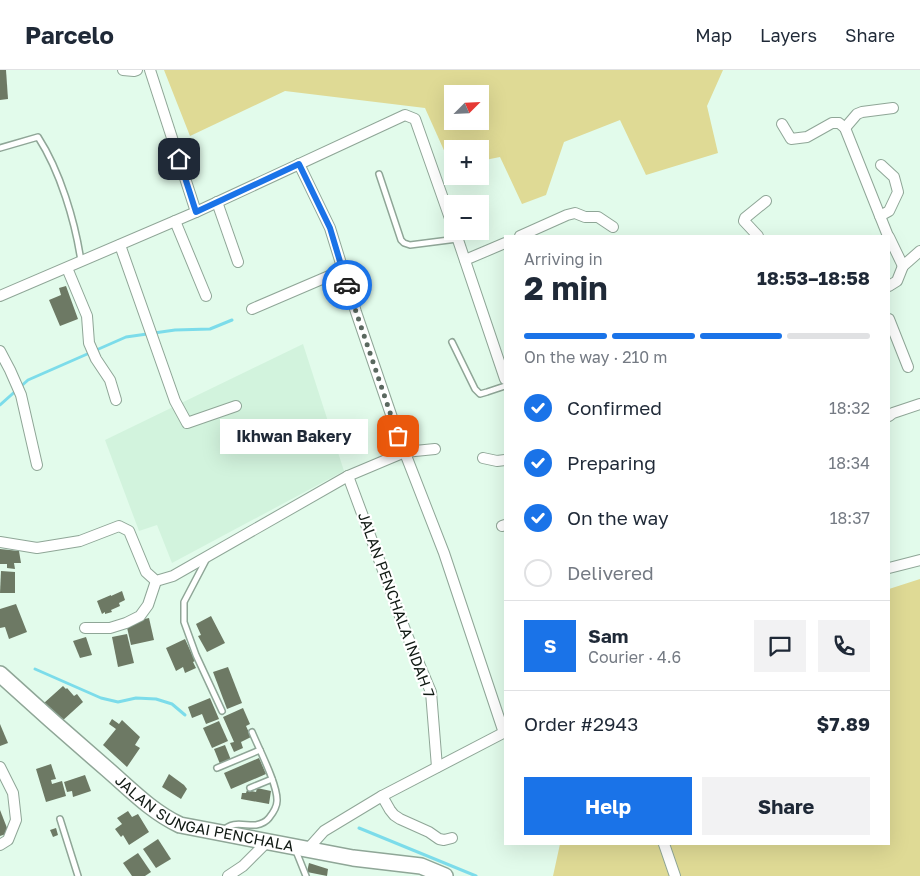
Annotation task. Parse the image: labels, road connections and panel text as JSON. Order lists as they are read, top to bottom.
{
  "streets": {
    "street": ["JALAN PENCHALA INDAH 7", "JALAN SUNGAI PENCHALA"]
  },
  "places": ["Ikhwan Bakery"],
  "north": "top right",
  "page": {
    "header": "Parcelo",
    "nav": ["Map", "Layers", "Share"],
    "map_buttons": ["+", "−"],
    "heading": ["2 min", "Arriving in", "18:53–18:58"],
    "panel": [
      "Sam",
      "Courier · 4.6",
      "Order #2943",
      "$7.89"
    ],
    "bar": "On the way · 210 m",
    "list": [
      ["Confirmed", "18:32"],
      ["Preparing", "18:34"],
      ["On the way", "18:37"],
      "Delivered"
    ],
    "bubble": "Ikhwan Bakery",
    "round": "S",
    "buttons": ["Help", "Share"]
  }
}
